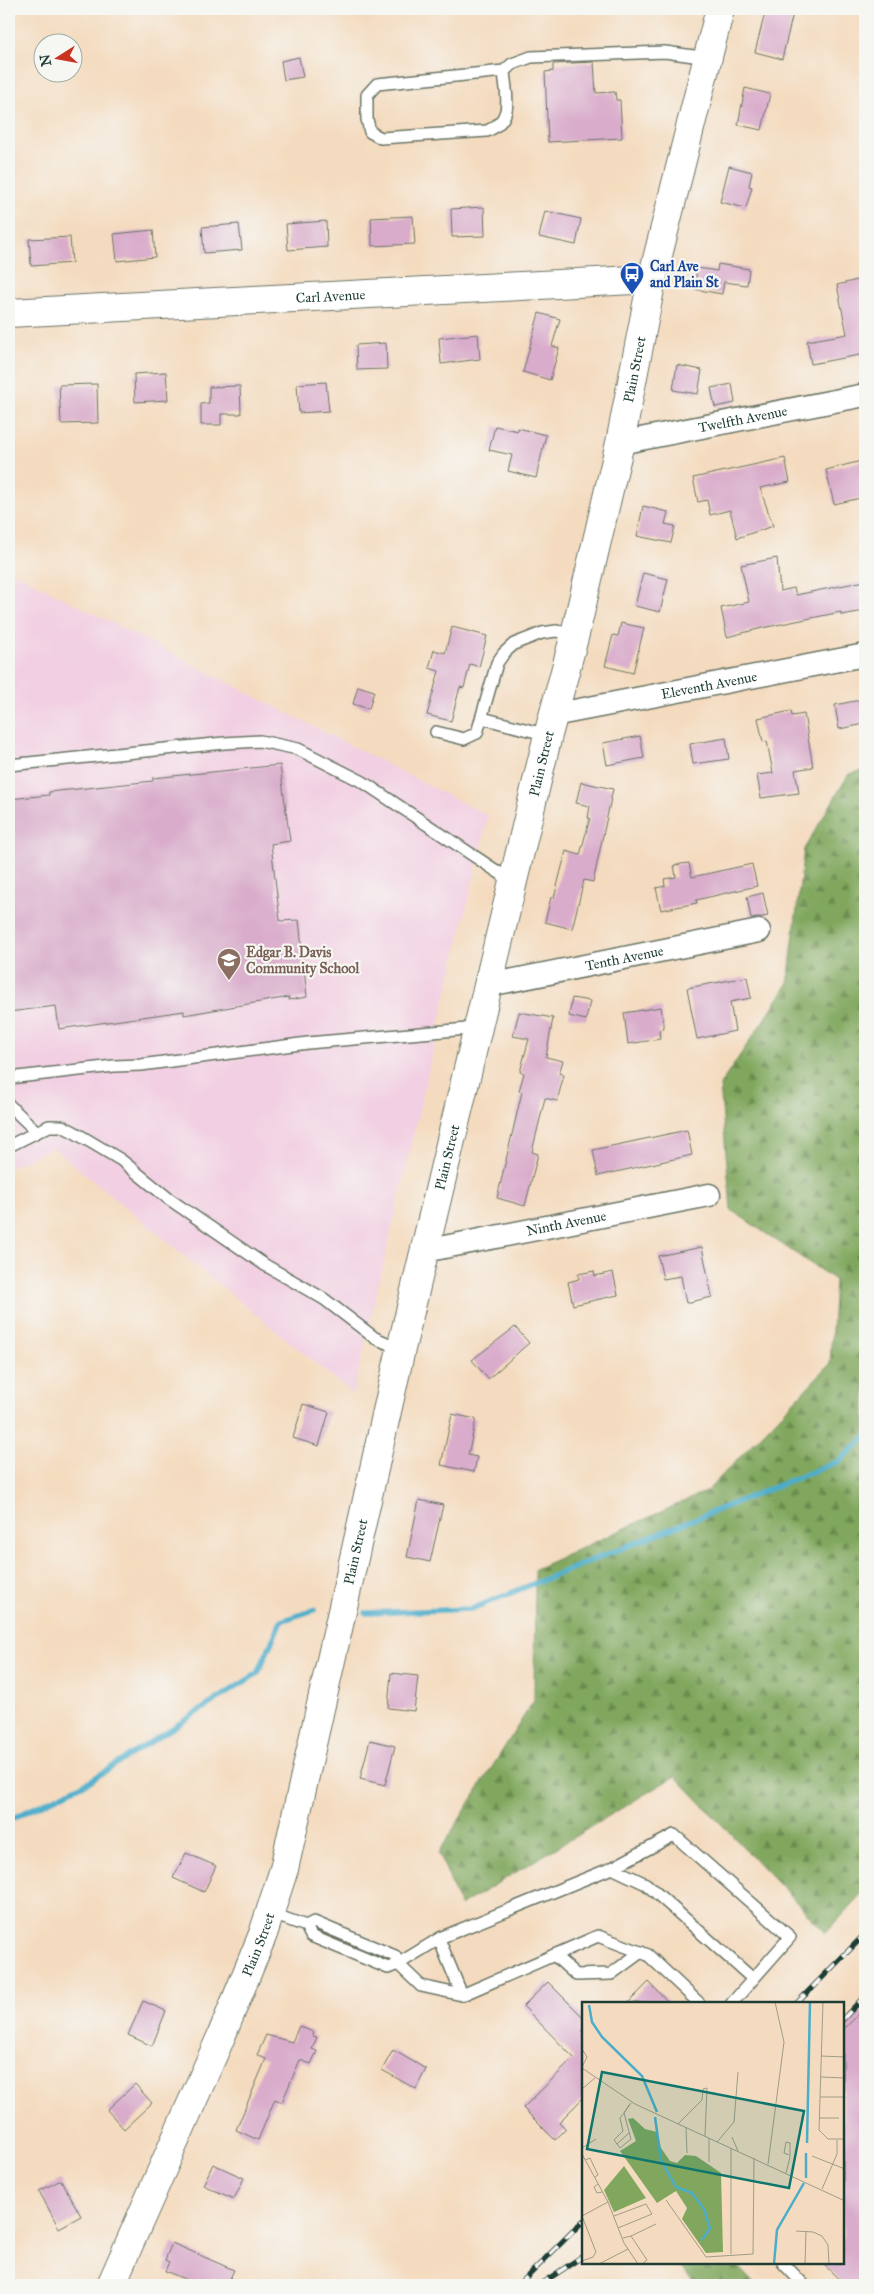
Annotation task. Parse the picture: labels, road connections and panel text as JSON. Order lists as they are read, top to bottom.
{
  "streets": {
    "main road": ["Carl Avenue", "Plain Street"],
    "street": [
      "Twelfth Avenue",
      "Eleventh Avenue",
      "Tenth Avenue",
      "Ninth Avenue"
    ]
  },
  "crossings": [
    ["Carl Avenue", "Plain Street"],
    ["Plain Street", "Twelfth Avenue"],
    ["Plain Street", "Eleventh Avenue"],
    ["Plain Street", "Tenth Avenue"],
    ["Plain Street", "Ninth Avenue"]
  ],
  "places": {
    "bus stop": ["Carl Ave and Plain St"],
    "school or university": ["Edgar B. Davis Community School"]
  },
  "north": "left"
}
